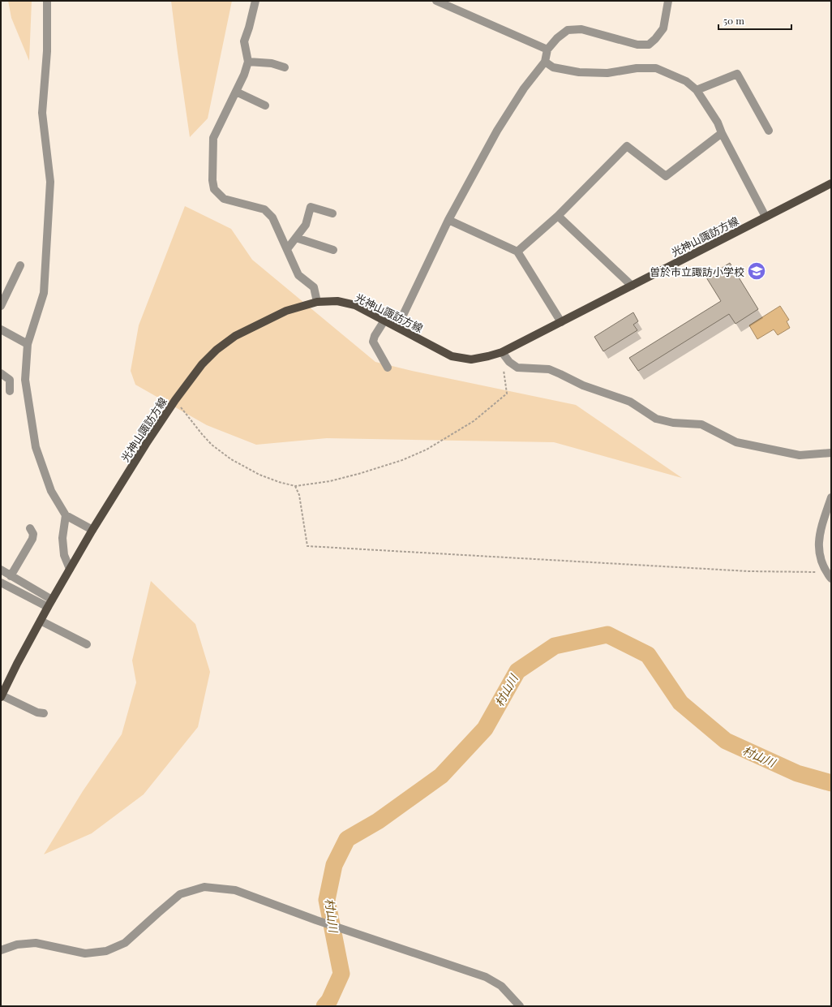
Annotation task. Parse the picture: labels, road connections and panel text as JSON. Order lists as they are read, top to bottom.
{
  "streets": {
    "main road": ["光神山諏訪方線"]
  },
  "water": ["村山川"],
  "places": {
    "school or university": ["曽於市立諏訪小学校"]
  },
  "scale_bar": "50 m"
}
